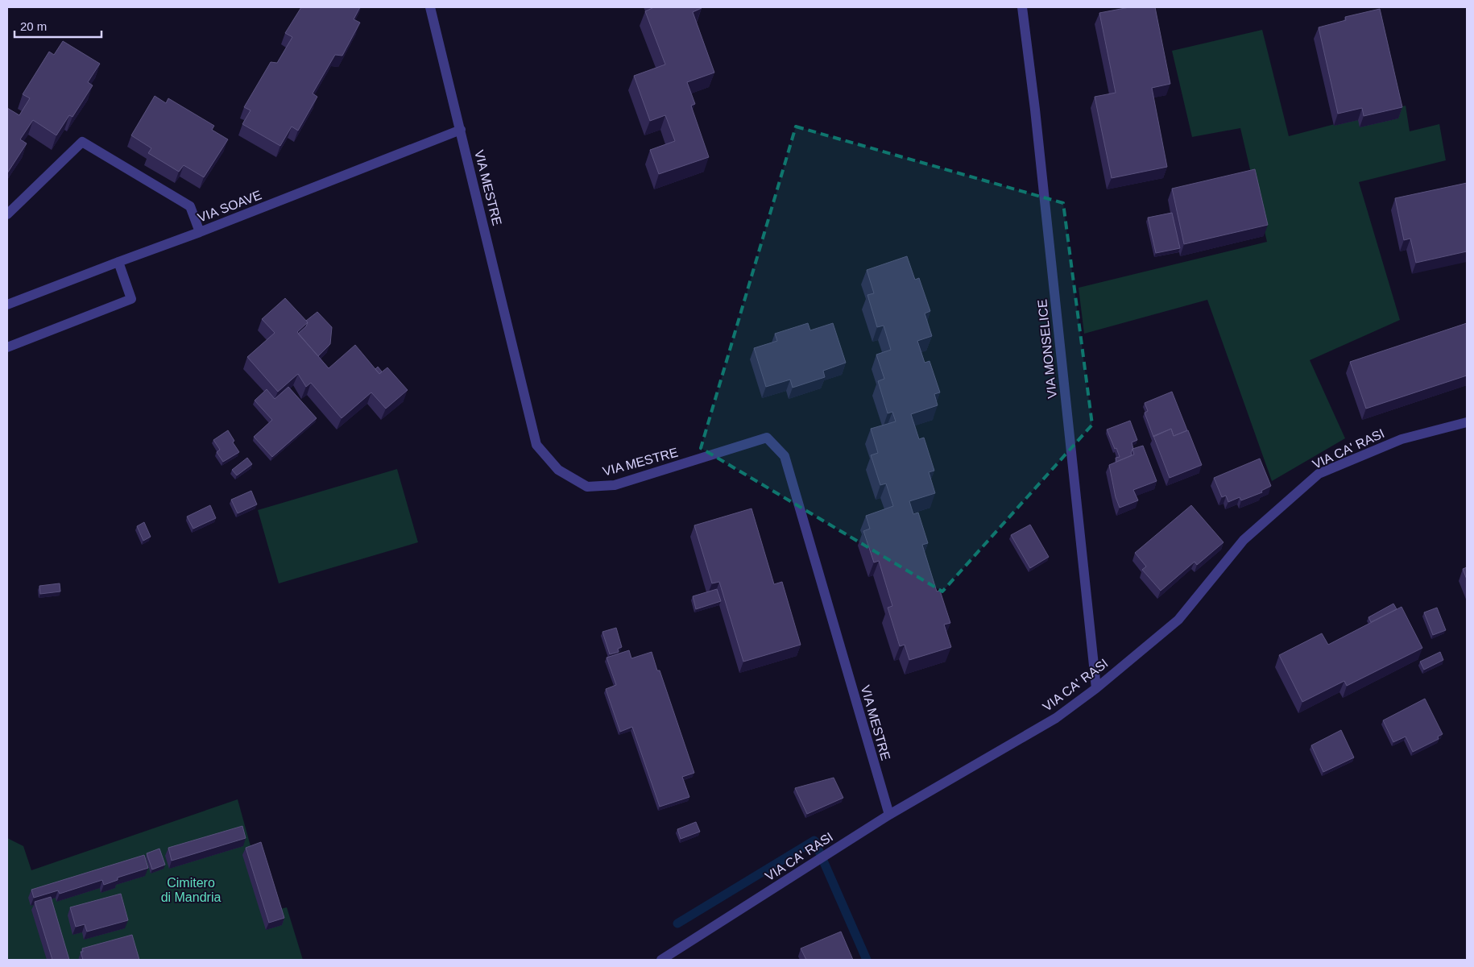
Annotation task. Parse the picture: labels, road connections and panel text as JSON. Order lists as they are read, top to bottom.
{
  "streets": {
    "street": [
      "VIA MESTRE",
      "VIA SOAVE",
      "VIA MONSELICE",
      "VIA CA' RASI"
    ]
  },
  "crossings": [
    ["VIA MESTRE", "VIA SOAVE"],
    ["VIA MESTRE", "VIA CA' RASI"],
    ["VIA MONSELICE", "VIA CA' RASI"]
  ],
  "parks": ["Cimitero di Mandria"],
  "scale_bar": "20 m"
}
